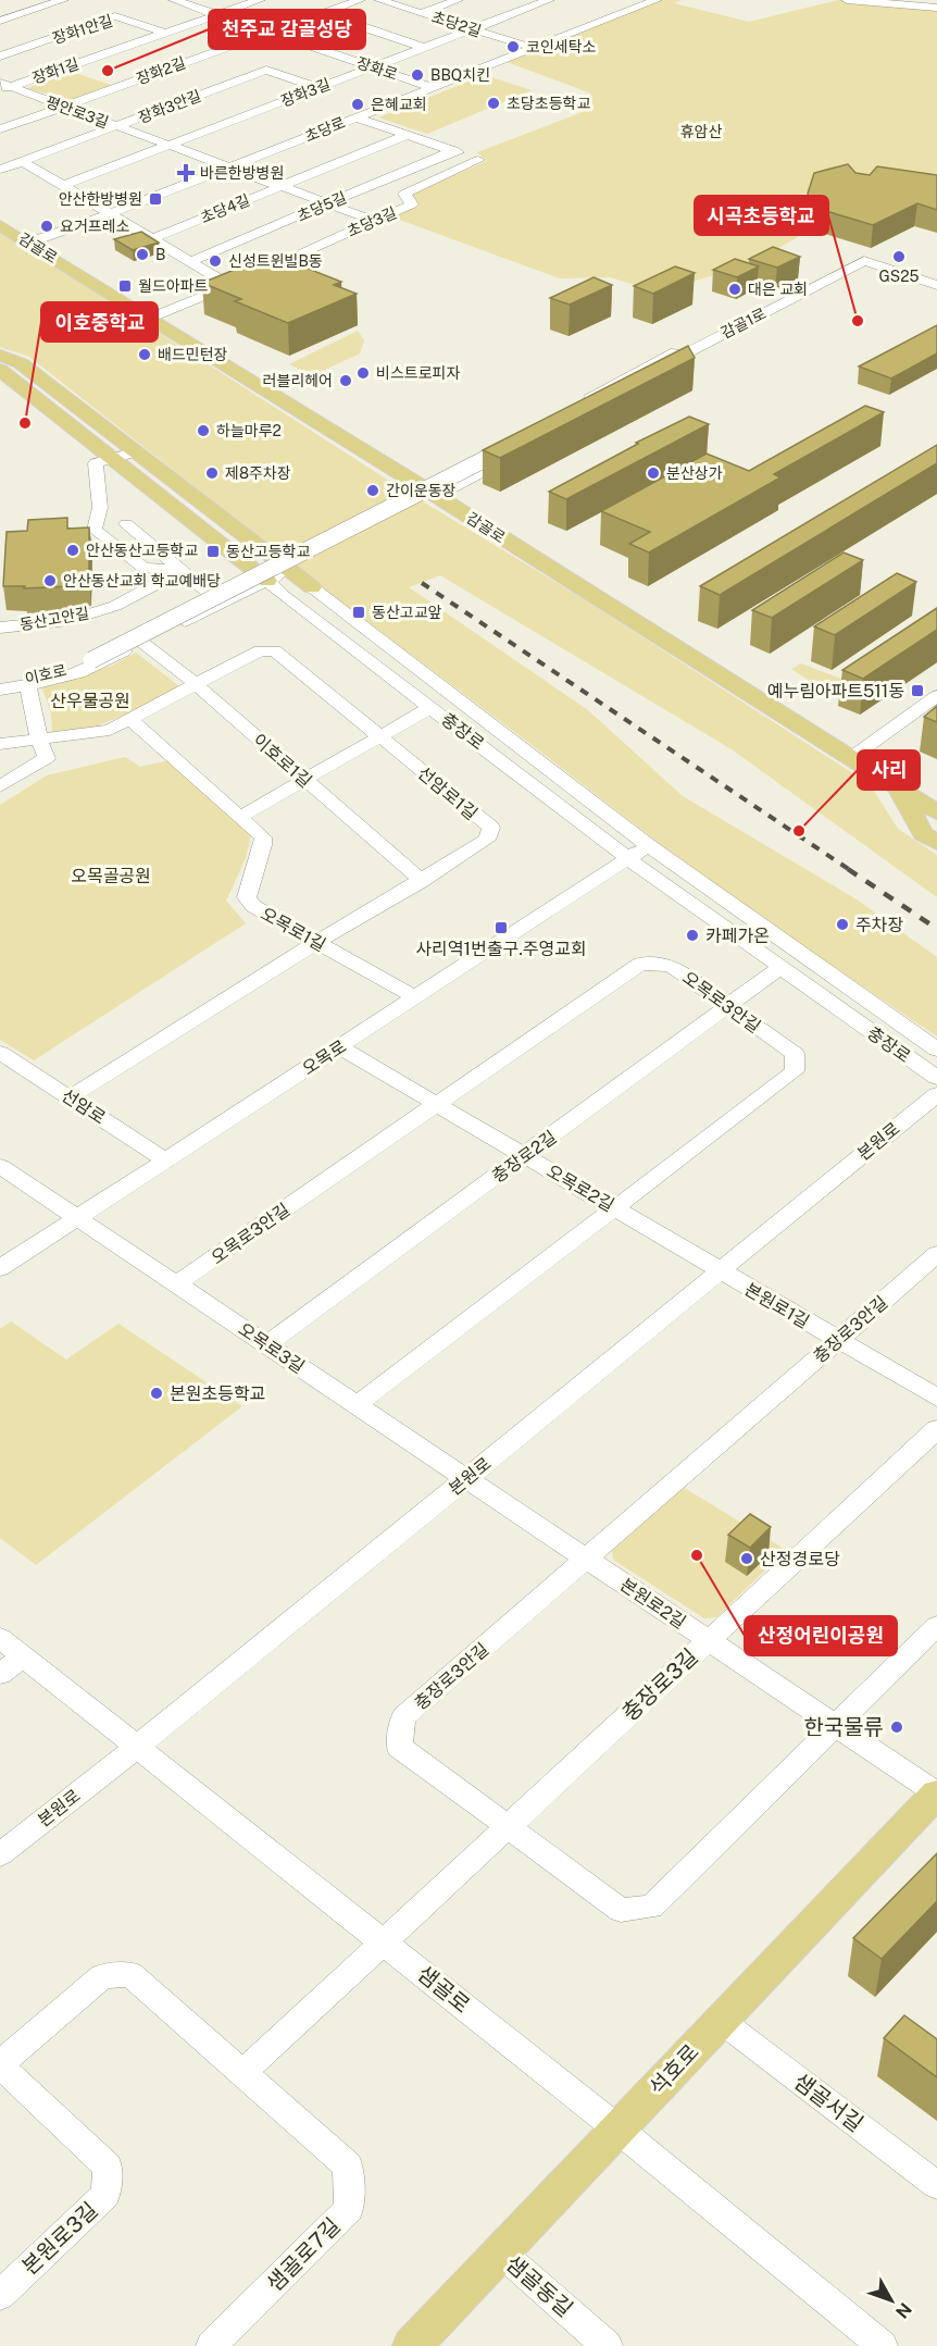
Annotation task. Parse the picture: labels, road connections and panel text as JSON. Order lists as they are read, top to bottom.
{
  "streets": {
    "main road": ["감골로", "충장로", "석호로"],
    "street": [
      "초당2길",
      "장화1안길",
      "장화로",
      "장화1길",
      "장화2길",
      "장화3길",
      "장화3안길",
      "평안로3길",
      "초당로",
      "초당5길",
      "초당4길",
      "초당3길",
      "감골1로",
      "동산고안길",
      "이호로",
      "이호로1길",
      "선암로1길",
      "오목로1길",
      "오목로3안길",
      "오목로",
      "선암로",
      "본원로",
      "충장로2길",
      "오목로2길",
      "본원로1길",
      "충장로3안길",
      "오목로3길",
      "본원로2길",
      "충장로3길",
      "샘골로",
      "샘골서길",
      "본원로3길",
      "샘골로7길",
      "샘골동길"
    ]
  },
  "crossings": [
    ["초당2길", "장화3길"],
    ["초당2길", "초당로"],
    ["장화1안길", "장화1길"],
    ["장화로", "장화1길"],
    ["장화로", "장화2길"],
    ["장화로", "장화3길"],
    ["장화로", "초당로"],
    ["장화1길", "평안로3길"],
    ["장화2길", "평안로3길"],
    ["장화3길", "장화3안길"],
    ["장화3길", "평안로3길"],
    ["장화3안길", "평안로3길"],
    ["평안로3길", "초당로"],
    ["평안로3길", "초당5길"],
    ["평안로3길", "초당4길"],
    ["평안로3길", "초당3길"],
    ["초당로", "초당3길"],
    ["초당로", "감골로"],
    ["초당5길", "초당3길"],
    ["초당4길", "초당3길"],
    ["초당3길", "감골로"],
    ["감골로", "이호로"],
    ["충장로", "오목로"],
    ["충장로", "충장로2길"],
    ["이호로1길", "선암로1길"],
    ["선암로1길", "오목로1길"],
    ["선암로1길", "선암로"],
    ["오목로1길", "오목로"],
    ["오목로3안길", "충장로2길"],
    ["오목로3안길", "오목로2길"],
    ["오목로3안길", "오목로3길"],
    ["오목로", "선암로"],
    ["오목로", "오목로2길"],
    ["오목로", "오목로3길"],
    ["본원로", "오목로2길"],
    ["본원로", "본원로1길"],
    ["본원로", "오목로3길"],
    ["본원로", "본원로2길"],
    ["본원로", "샘골로"],
    ["충장로2길", "오목로2길"],
    ["충장로2길", "오목로3길"],
    ["오목로2길", "본원로1길"],
    ["본원로1길", "충장로3안길"],
    ["충장로3안길", "본원로2길"],
    ["충장로3안길", "충장로3길"],
    ["오목로3길", "본원로2길"],
    ["본원로2길", "충장로3길"],
    ["본원로2길", "석호로"],
    ["충장로3길", "샘골로"],
    ["샘골로", "석호로"],
    ["석호로", "샘골서길"],
    ["석호로", "샘골동길"],
    ["본원로3길", "샘골로7길"]
  ],
  "parks": ["휴암산", "산우물공원", "오목골공원"],
  "places": {
    "other": [
      "코인세탁소",
      "천주교 감골성당",
      "BBQ치킨",
      "초당초등학교",
      "은혜교회",
      "요거프레소",
      "B",
      "GS25",
      "신성트윈빌B동",
      "대은 교회",
      "시곡초등학교",
      "배드민턴장",
      "비스트로피자",
      "러블리헤어",
      "이호중학교",
      "하늘마루2",
      "제8주차장",
      "분산상가",
      "간이운동장",
      "안산동산고등학교",
      "안산동산교회 학교예배당",
      "사리",
      "주차장",
      "카페가온",
      "본원초등학교",
      "산정어린이공원",
      "산정경로당",
      "한국물류"
    ],
    "health": ["바른한방병원"],
    "transit": [
      "안산한방병원",
      "월드아파트",
      "동산고등학교",
      "동산고교앞",
      "예누림아파트511동",
      "사리역1번출구.주영교회"
    ]
  },
  "north": "bottom right"
}
